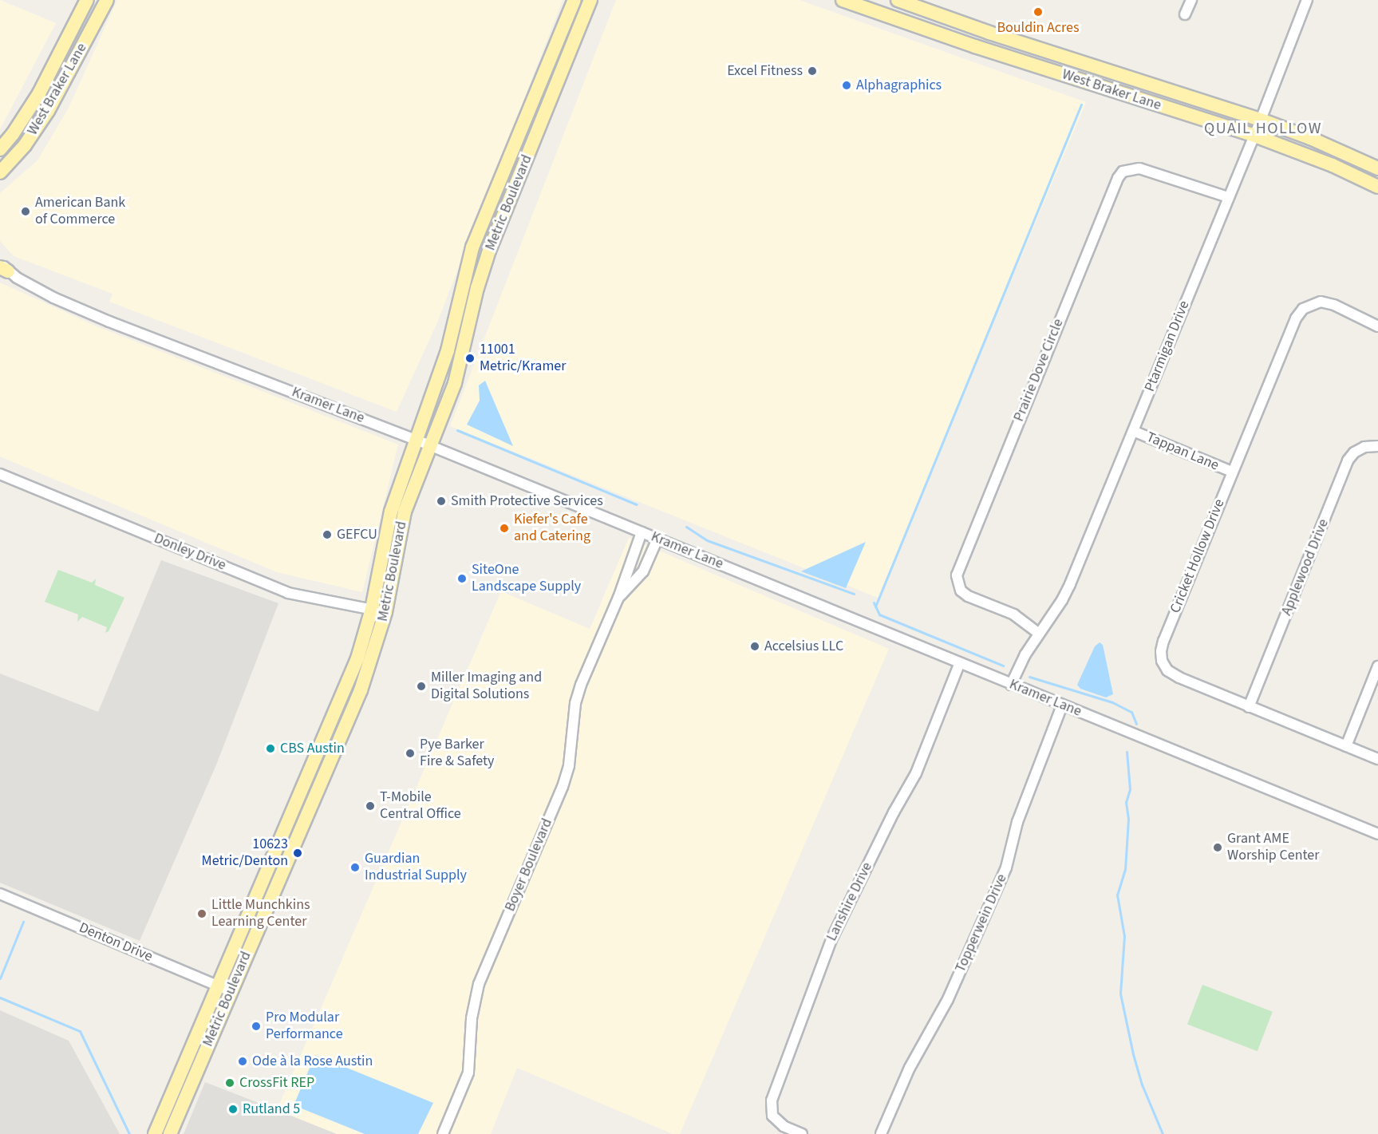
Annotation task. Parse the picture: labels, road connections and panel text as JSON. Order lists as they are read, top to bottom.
{
  "streets": {
    "main road": ["West Braker Lane", "Metric Boulevard"],
    "street": [
      "Ptarmigan Drive",
      "Prairie Dove Circle",
      "Kramer Lane",
      "Tappan Lane",
      "Donley Drive",
      "Cricket Hollow Drive",
      "Applewood Drive",
      "Boyer Boulevard",
      "Lanshire Drive",
      "Topperwein Drive",
      "Denton Drive"
    ]
  },
  "crossings": [
    ["West Braker Lane", "Ptarmigan Drive"],
    ["Metric Boulevard", "Kramer Lane"],
    ["Metric Boulevard", "Donley Drive"],
    ["Metric Boulevard", "Denton Drive"],
    ["Ptarmigan Drive", "Prairie Dove Circle"],
    ["Ptarmigan Drive", "Kramer Lane"],
    ["Ptarmigan Drive", "Tappan Lane"],
    ["Kramer Lane", "Boyer Boulevard"],
    ["Kramer Lane", "Lanshire Drive"],
    ["Kramer Lane", "Topperwein Drive"],
    ["Tappan Lane", "Cricket Hollow Drive"],
    ["Cricket Hollow Drive", "Applewood Drive"]
  ],
  "districts": ["QUAIL HOLLOW"],
  "places": [
    "Bouldin Acres",
    "Excel Fitness",
    "Alphagraphics",
    "American Bank of Commerce",
    "11001 Metric/Kramer",
    "Smith Protective Services",
    "Kiefer's Cafe and Catering",
    "GEFCU",
    "SiteOne Landscape Supply",
    "Accelsius LLC",
    "Miller Imaging and Digital Solutions",
    "CBS Austin",
    "Pye Barker Fire & Safety",
    "T-Mobile Central Office",
    "Grant AME Worship Center",
    "10623 Metric/Denton",
    "Guardian Industrial Supply",
    "Little Munchkins Learning Center",
    "Pro Modular Performance",
    "Ode à la Rose Austin",
    "CrossFit REP",
    "Rutland 5"
  ]
}
